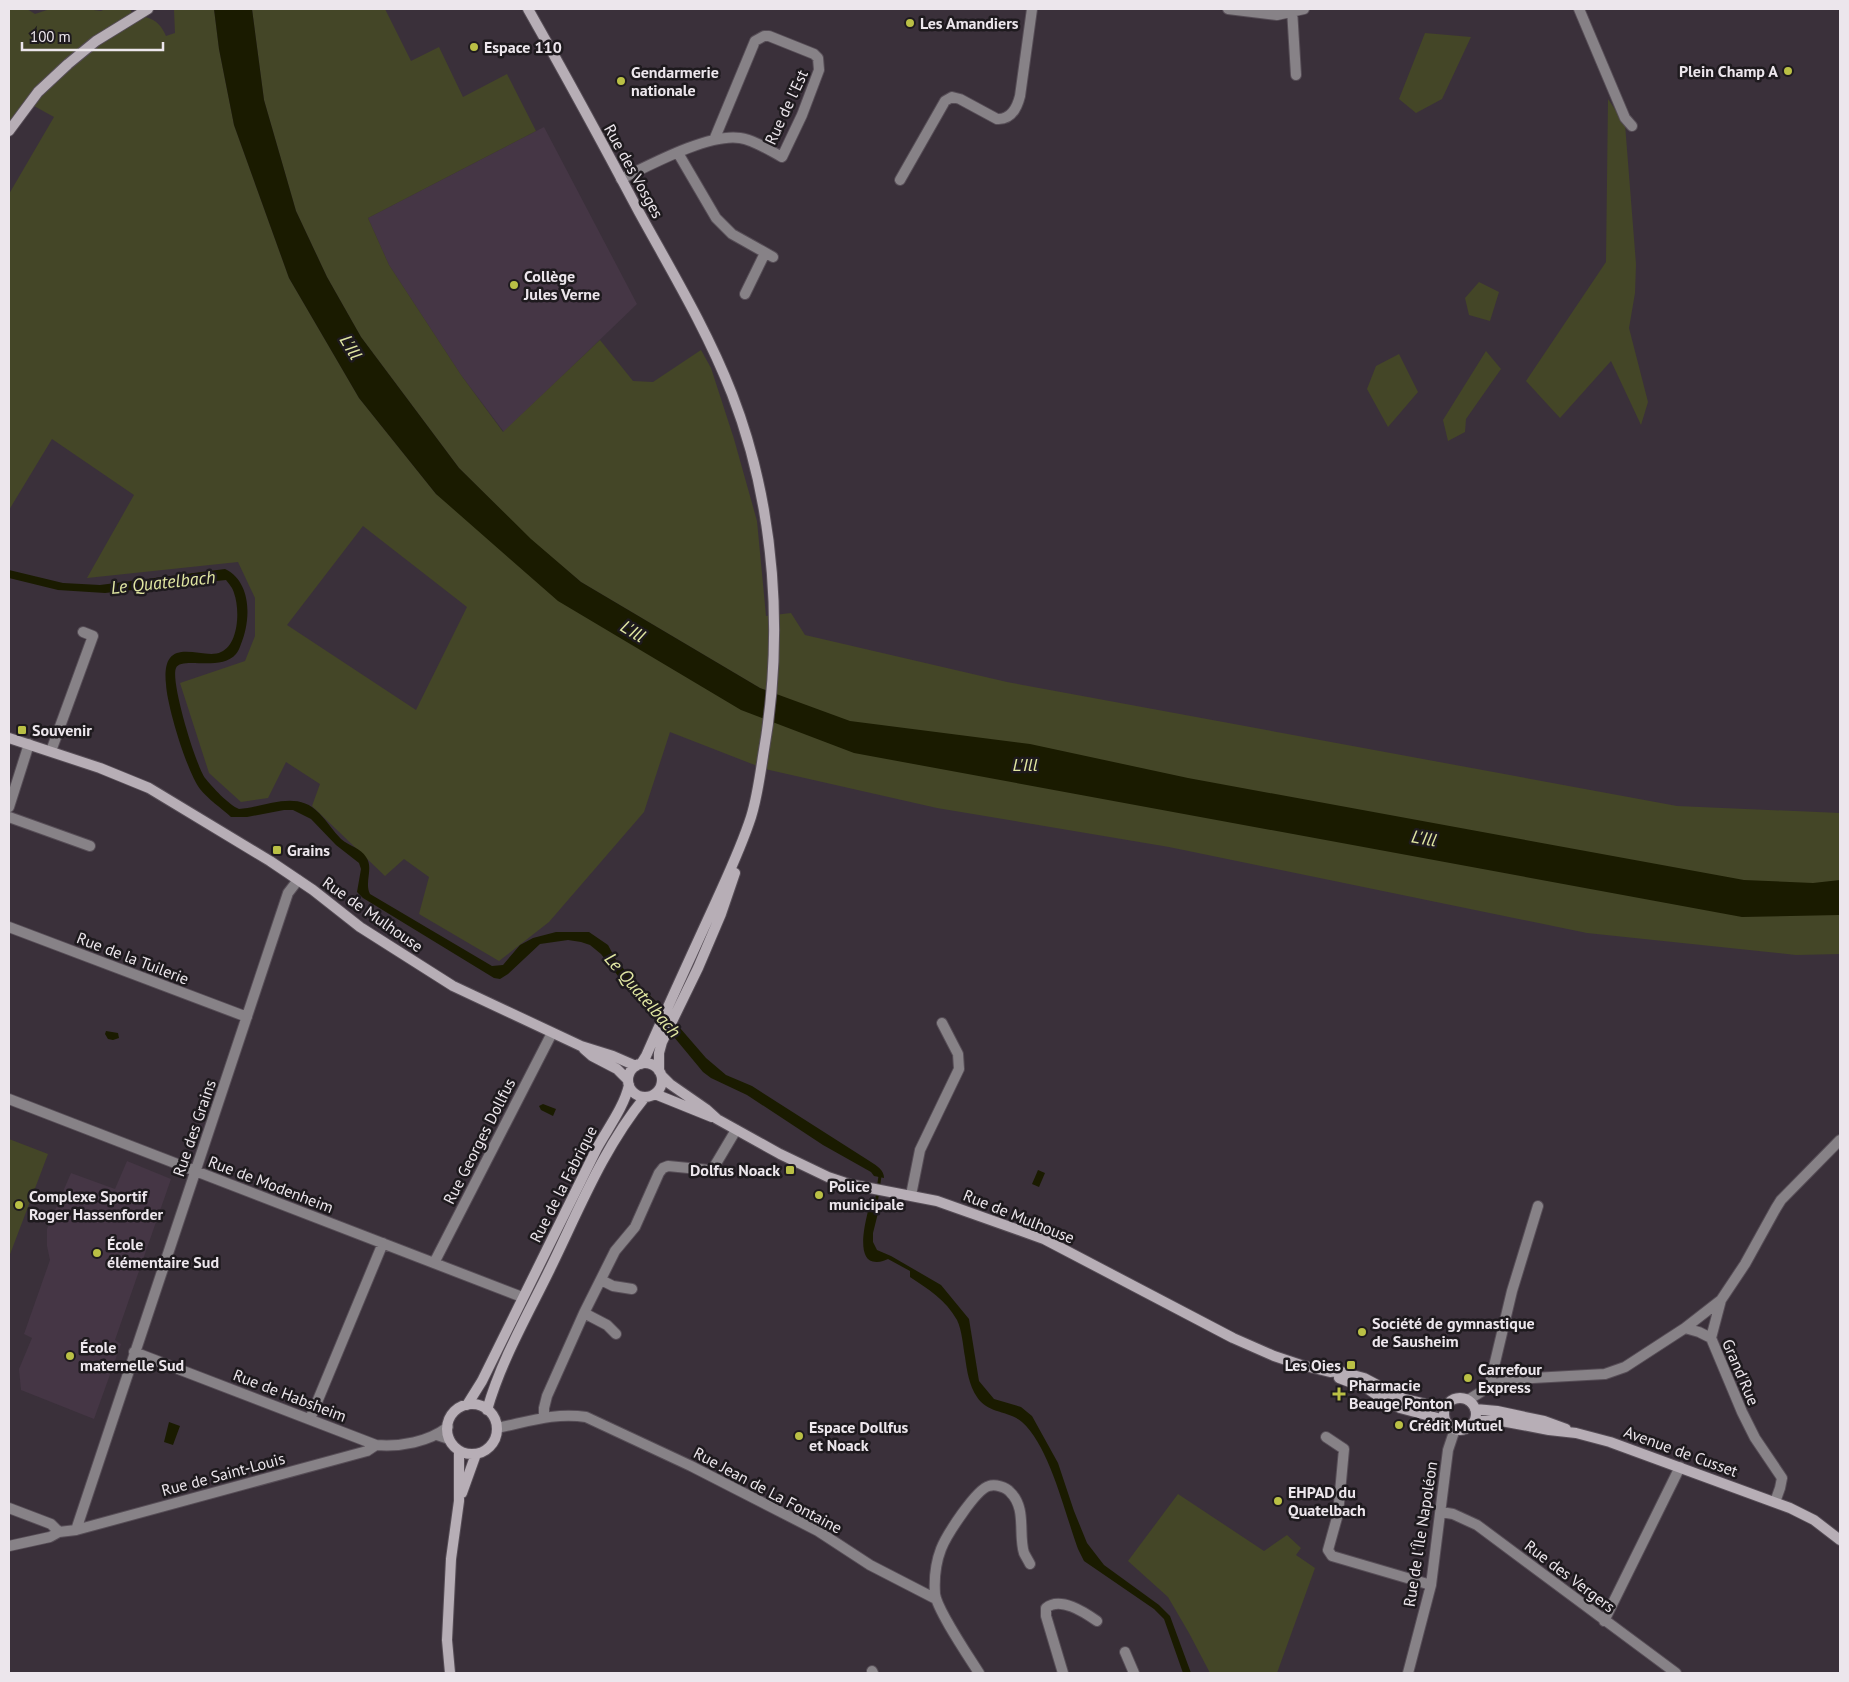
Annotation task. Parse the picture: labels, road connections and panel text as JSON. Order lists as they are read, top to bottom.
{
  "streets": {
    "main road": [
      "Rue des Vosges",
      "Rue de Mulhouse",
      "Rue de la Fabrique",
      "Avenue de Cusset"
    ],
    "street": [
      "Rue de l'Est",
      "Rue de la Tuilerie",
      "Rue des Grains",
      "Rue Georges Dollfus",
      "Rue de Modenheim",
      "Grand'Rue",
      "Rue de Habsheim",
      "Rue de Saint-Louis",
      "Rue Jean de La Fontaine",
      "Rue de l'Île Napoléon",
      "Rue des Vergers"
    ]
  },
  "crossings": [
    ["Rue de l'Est", "Rue des Vosges"],
    ["Rue de Mulhouse", "Rue des Grains"],
    ["Rue de Mulhouse", "Rue Georges Dollfus"],
    ["Rue de Mulhouse", "Rue de la Fabrique"],
    ["Rue de Mulhouse", "Avenue de Cusset"],
    ["Rue de Mulhouse", "Rue de l'Île Napoléon"],
    ["Rue de la Tuilerie", "Rue des Grains"],
    ["Rue des Grains", "Rue de Modenheim"],
    ["Rue des Grains", "Rue de Habsheim"],
    ["Rue des Grains", "Rue de Saint-Louis"],
    ["Rue Georges Dollfus", "Rue de Modenheim"],
    ["Rue de Modenheim", "Rue de la Fabrique"],
    ["Rue de la Fabrique", "Rue de Habsheim"],
    ["Rue de la Fabrique", "Rue Jean de La Fontaine"],
    ["Grand'Rue", "Avenue de Cusset"],
    ["Rue de Habsheim", "Rue de Saint-Louis"],
    ["Rue de Habsheim", "Rue Jean de La Fontaine"],
    ["Avenue de Cusset", "Rue de l'Île Napoléon"],
    ["Rue de l'Île Napoléon", "Rue des Vergers"]
  ],
  "water": ["L'Ill", "Le Quatelbach"],
  "places": {
    "other": [
      "Les Amandiers",
      "Espace 110",
      "Plein Champ A",
      "Gendarmerie nationale",
      "Collège Jules Verne",
      "Police municipale",
      "Complexe Sportif Roger Hassenforder",
      "École élémentaire Sud",
      "Société de gymnastique de Sausheim",
      "École maternelle Sud",
      "Carrefour Express",
      "Crédit Mutuel",
      "Espace Dollfus et Noack",
      "EHPAD du Quatelbach"
    ],
    "transit": [
      "Souvenir",
      "Grains",
      "Dolfus Noack",
      "Les Oies"
    ],
    "health": ["Pharmacie Beauge Ponton"]
  },
  "scale_bar": "100 m"
}
